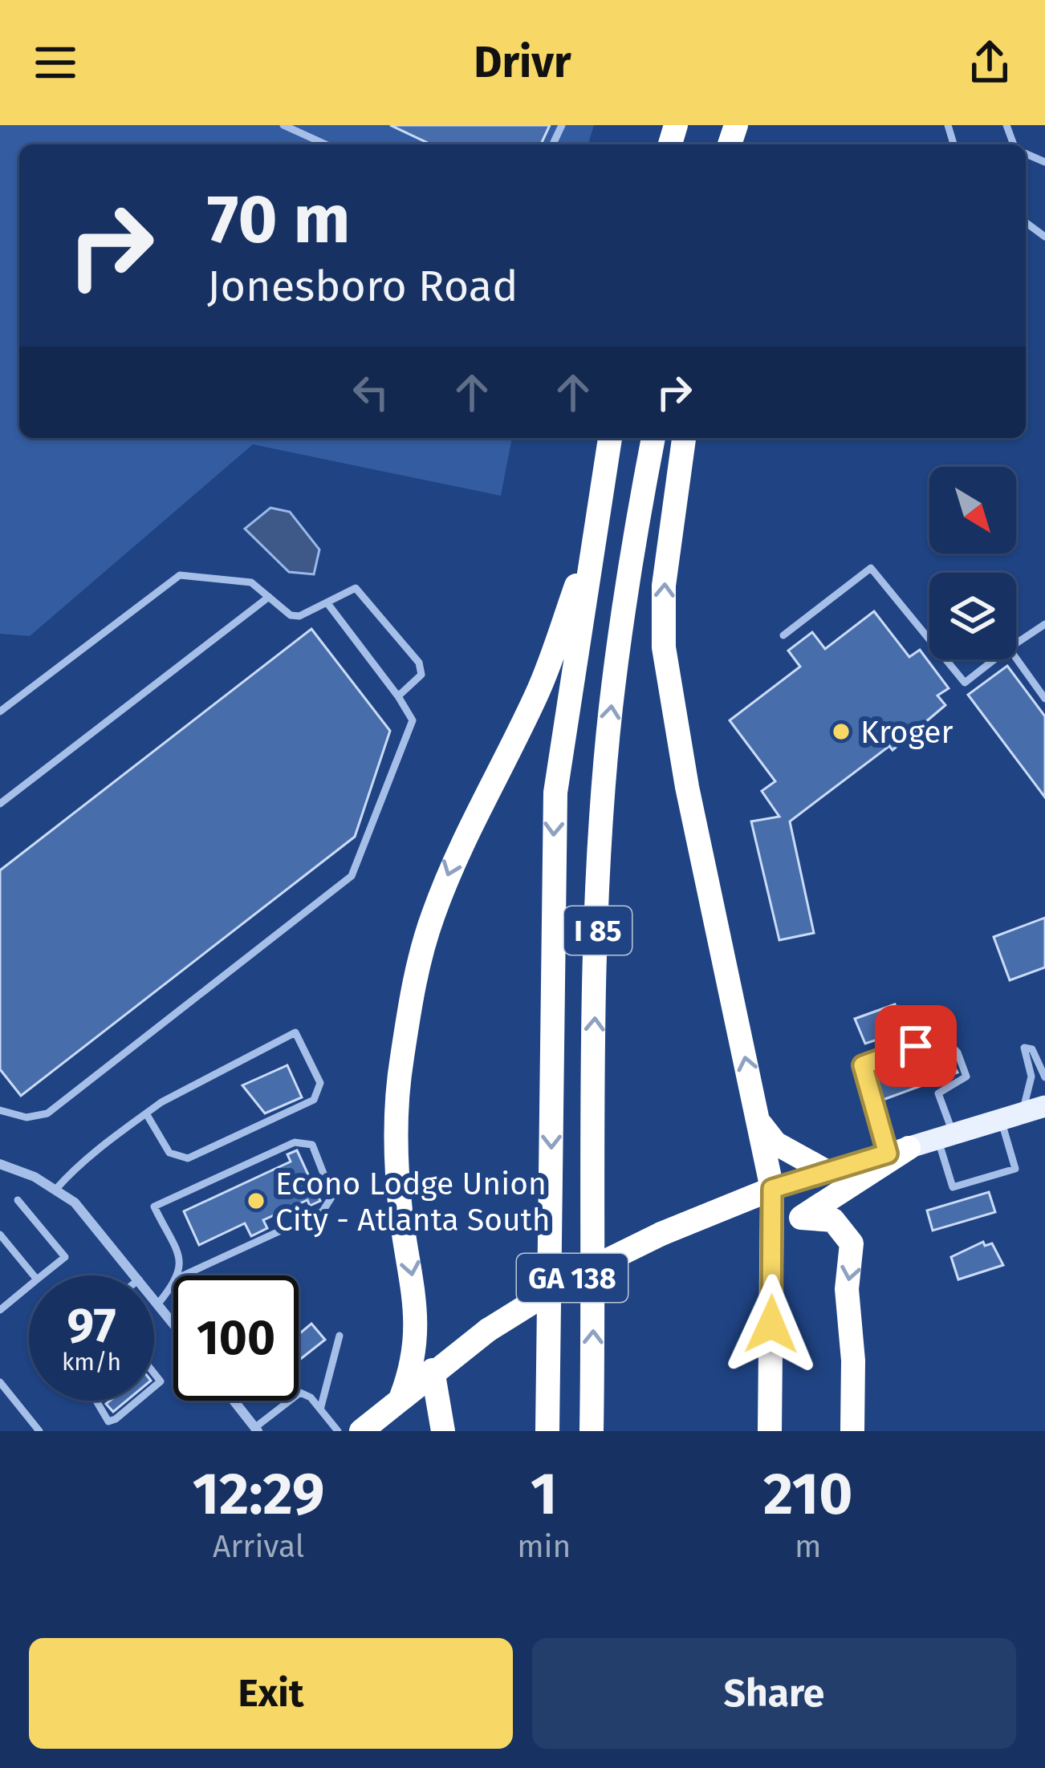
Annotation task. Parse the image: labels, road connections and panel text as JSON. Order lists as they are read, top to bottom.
{
  "streets": {
    "highway": ["I 85", "GA 138"]
  },
  "places": ["Kroger", "Econo Lodge Union City - Atlanta South"],
  "north": "bottom right",
  "page": {
    "header": "Drivr",
    "turn": ["70 m", "Jonesboro Road"],
    "speed": "97 km/h",
    "limit": "100",
    "eta": [
      "12:29",
      "Arrival",
      "1",
      "min",
      "210",
      "m"
    ],
    "buttons": ["Exit", "Share"]
  }
}
